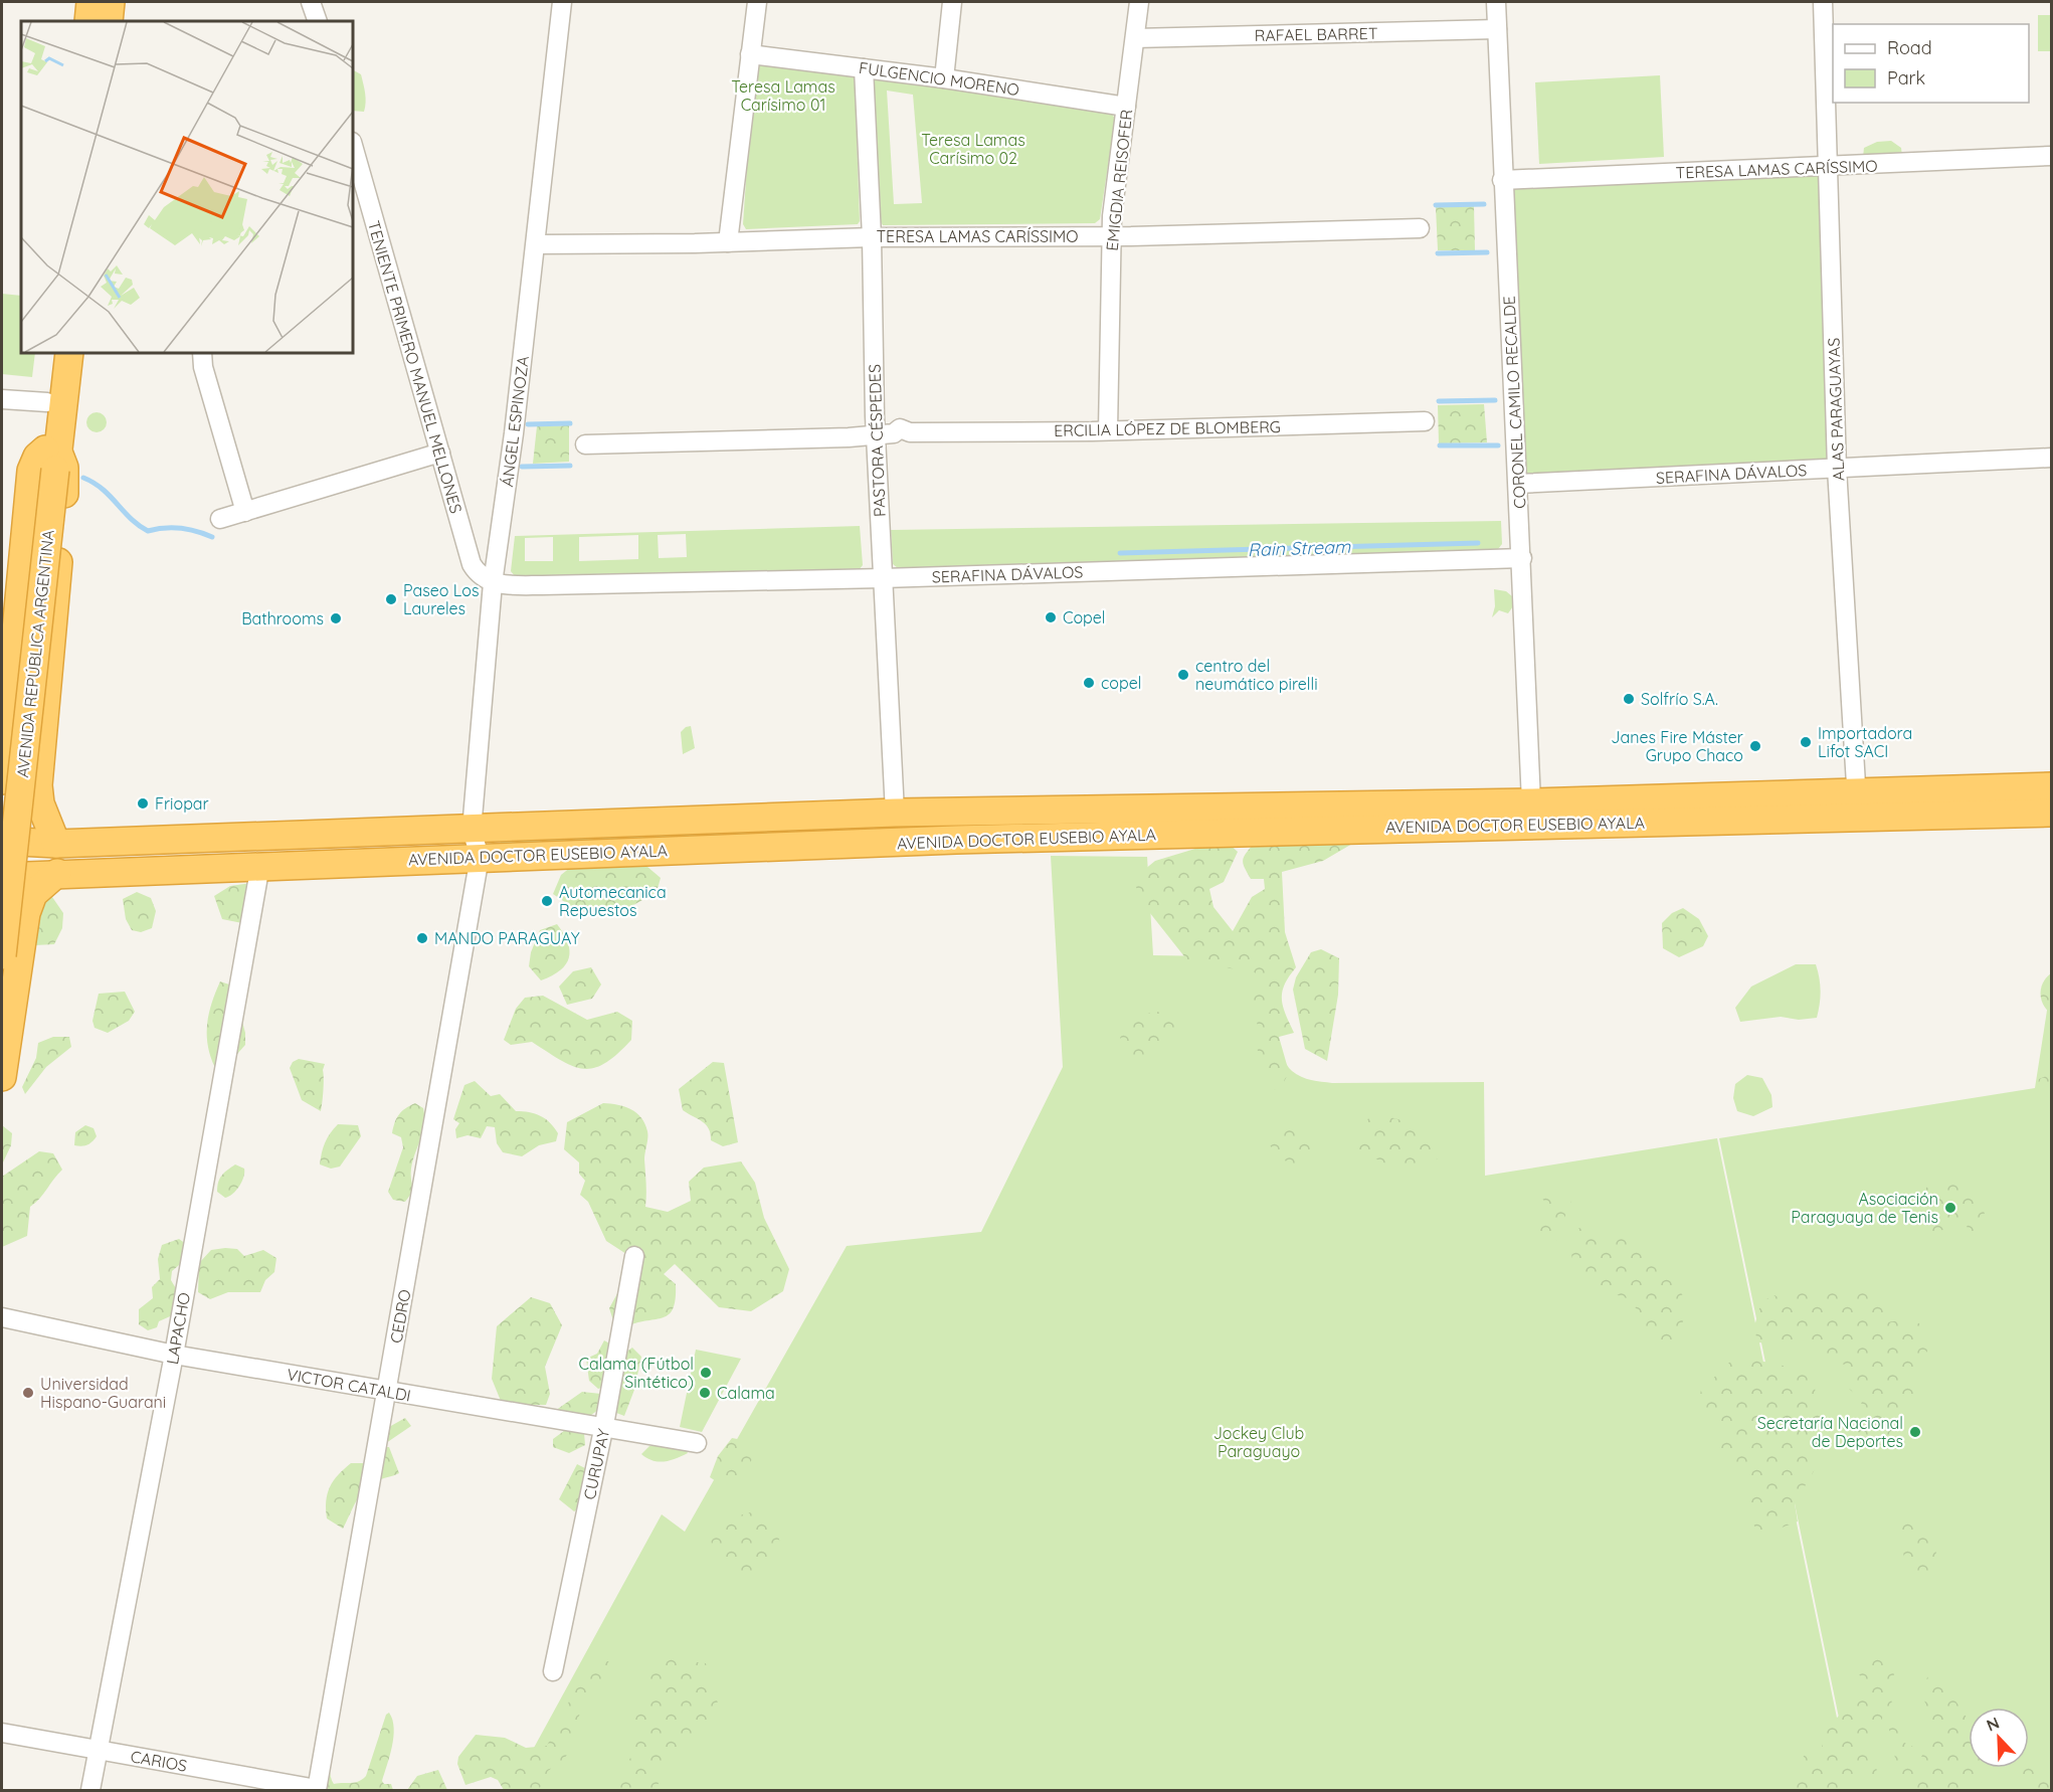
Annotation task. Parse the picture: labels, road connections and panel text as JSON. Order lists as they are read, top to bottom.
{
  "streets": {
    "highway": ["AVENIDA REPÚBLICA ARGENTINA", "AVENIDA DOCTOR EUSEBIO AYALA"],
    "street": [
      "RAFAEL BARRET",
      "FULGENCIO MORENO",
      "TERESA LAMAS CARÍSSIMO",
      "EMIGDIA REISOFER",
      "TENIENTE PRIMERO MANUEL MELLONES",
      "CORONEL CAMILO RECALDE",
      "ALAS PARAGUAYAS",
      "ÁNGEL ESPINOZA",
      "ERCILIA LÓPEZ DE BLOMBERG",
      "PASTORA CÉSPEDES",
      "SERAFINA DÁVALOS",
      "CEDRO",
      "LAPACHO",
      "VICTOR CATALDI",
      "CURUPAY",
      "CARIOS"
    ]
  },
  "crossings": [
    ["RAFAEL BARRET", "EMIGDIA REISOFER"],
    ["RAFAEL BARRET", "CORONEL CAMILO RECALDE"],
    ["FULGENCIO MORENO", "EMIGDIA REISOFER"],
    ["FULGENCIO MORENO", "PASTORA CÉSPEDES"],
    ["TERESA LAMAS CARÍSSIMO", "EMIGDIA REISOFER"],
    ["TERESA LAMAS CARÍSSIMO", "CORONEL CAMILO RECALDE"],
    ["TERESA LAMAS CARÍSSIMO", "ALAS PARAGUAYAS"],
    ["TERESA LAMAS CARÍSSIMO", "ÁNGEL ESPINOZA"],
    ["TERESA LAMAS CARÍSSIMO", "PASTORA CÉSPEDES"],
    ["EMIGDIA REISOFER", "ERCILIA LÓPEZ DE BLOMBERG"],
    ["TENIENTE PRIMERO MANUEL MELLONES", "ÁNGEL ESPINOZA"],
    ["TENIENTE PRIMERO MANUEL MELLONES", "SERAFINA DÁVALOS"],
    ["CORONEL CAMILO RECALDE", "SERAFINA DÁVALOS"],
    ["CORONEL CAMILO RECALDE", "AVENIDA DOCTOR EUSEBIO AYALA"],
    ["ALAS PARAGUAYAS", "SERAFINA DÁVALOS"],
    ["ALAS PARAGUAYAS", "AVENIDA DOCTOR EUSEBIO AYALA"],
    ["ÁNGEL ESPINOZA", "SERAFINA DÁVALOS"],
    ["ÁNGEL ESPINOZA", "AVENIDA DOCTOR EUSEBIO AYALA"],
    ["ÁNGEL ESPINOZA", "CEDRO"],
    ["ERCILIA LÓPEZ DE BLOMBERG", "PASTORA CÉSPEDES"],
    ["PASTORA CÉSPEDES", "SERAFINA DÁVALOS"],
    ["PASTORA CÉSPEDES", "AVENIDA DOCTOR EUSEBIO AYALA"],
    ["AVENIDA DOCTOR EUSEBIO AYALA", "CEDRO"],
    ["AVENIDA DOCTOR EUSEBIO AYALA", "LAPACHO"],
    ["CEDRO", "VICTOR CATALDI"],
    ["CEDRO", "CARIOS"],
    ["LAPACHO", "VICTOR CATALDI"],
    ["LAPACHO", "CARIOS"],
    ["VICTOR CATALDI", "CURUPAY"]
  ],
  "water": ["Rain Stream"],
  "parks": ["Teresa Lamas Carísimo 01", "Teresa Lamas Carísimo 02", "Jockey Club Paraguayo"],
  "places": [
    "Paseo Los Laureles",
    "Copel",
    "Bathrooms",
    "centro del neumático pirelli",
    "copel",
    "Solfrío S.A.",
    "Importadora Lifot SACI",
    "Janes Fire Máster Grupo Chaco",
    "Friopar",
    "Automecanica Repuestos",
    "MANDO PARAGUAY",
    "Asociación Paraguaya de Tenis",
    "Calama (Fútbol Sintético)",
    "Universidad Hispano-Guarani",
    "Calama",
    "Secretaría Nacional de Deportes"
  ],
  "legend": ["Road", "Park"],
  "north": "top left"
}
